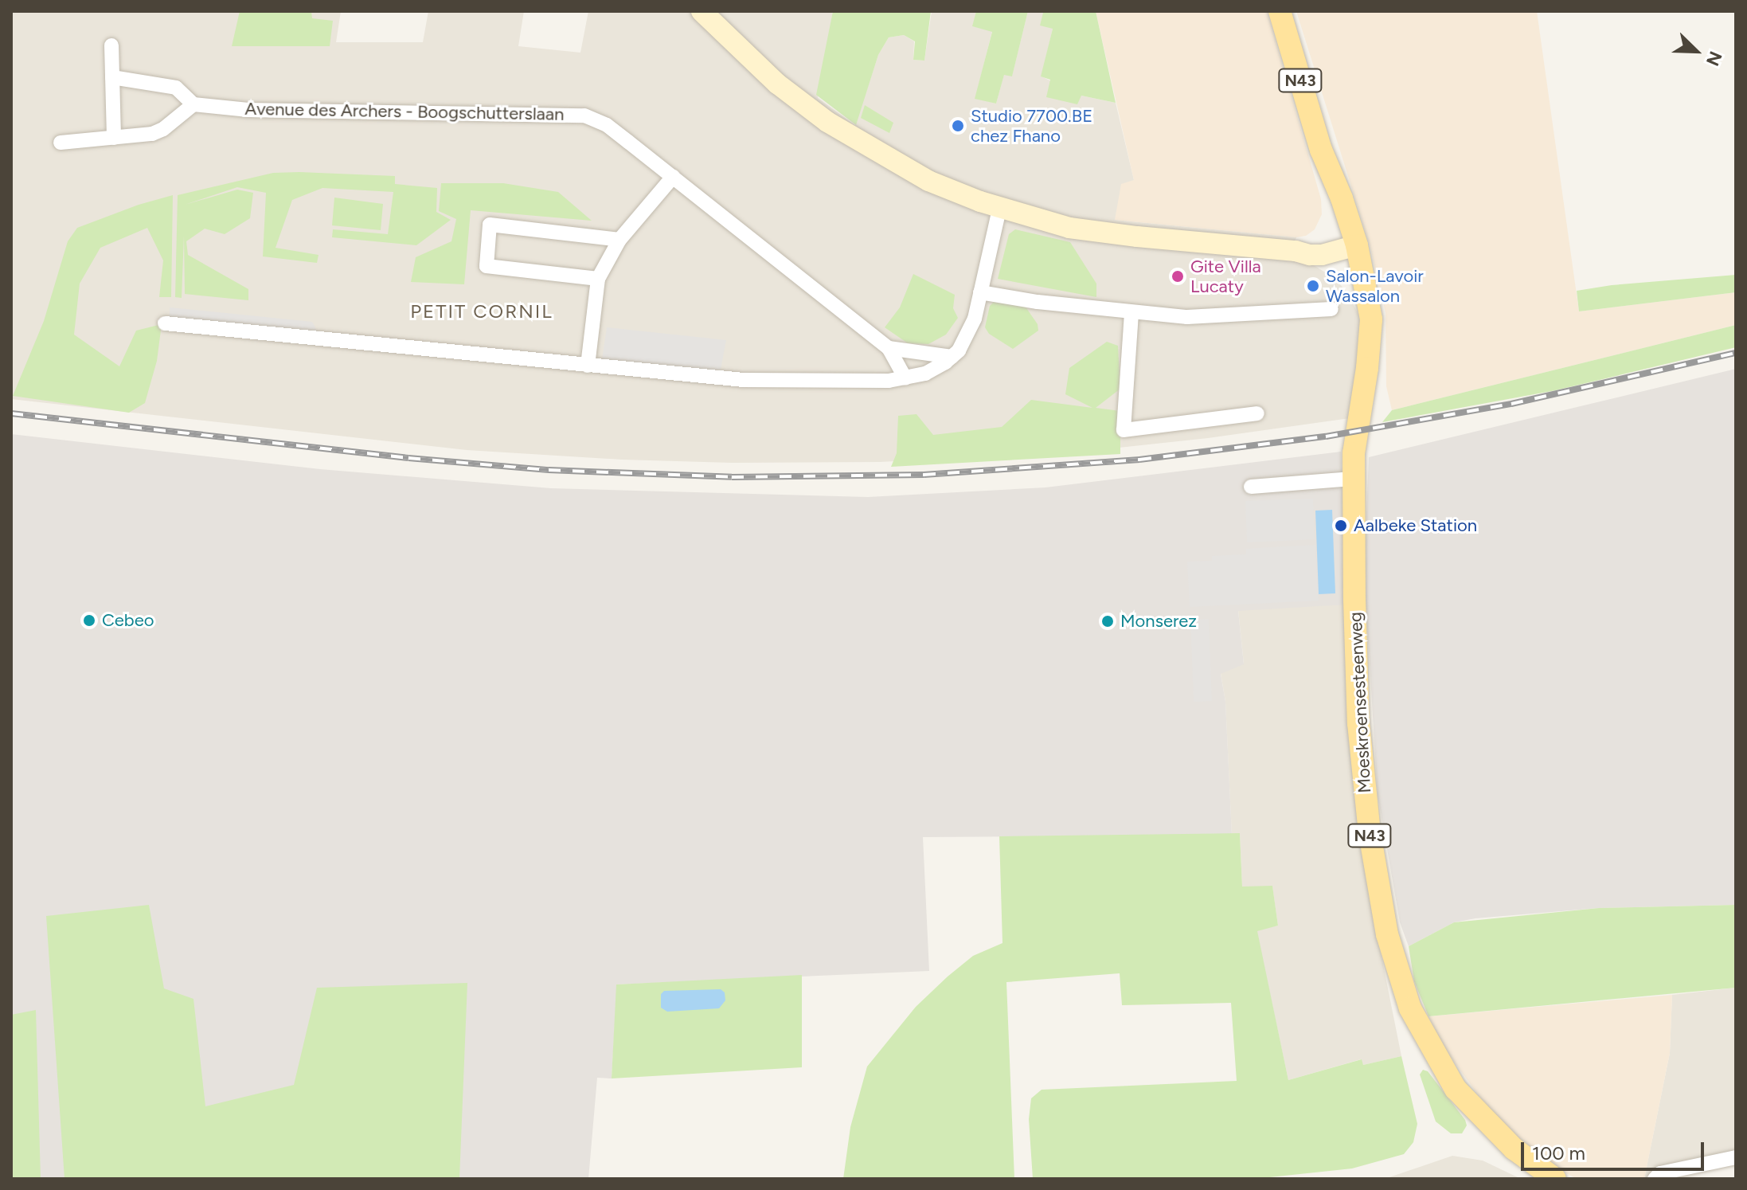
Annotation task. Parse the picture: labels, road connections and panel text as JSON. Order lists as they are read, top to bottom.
{
  "streets": {
    "main road": ["N43", "Moeskroensesteenweg"],
    "street": ["Avenue des Archers - Boogschutterslaan"]
  },
  "crossings": [
    ["N43", "Moeskroensesteenweg"]
  ],
  "districts": ["PETIT CORNIL"],
  "places": [
    "Studio 7700.BE chez Fhano",
    "Gite Villa Lucaty",
    "Salon-Lavoir Wassalon",
    "Aalbeke Station",
    "Cebeo",
    "Monserez"
  ],
  "scale_bar": "100 m",
  "north": "bottom right"
}
